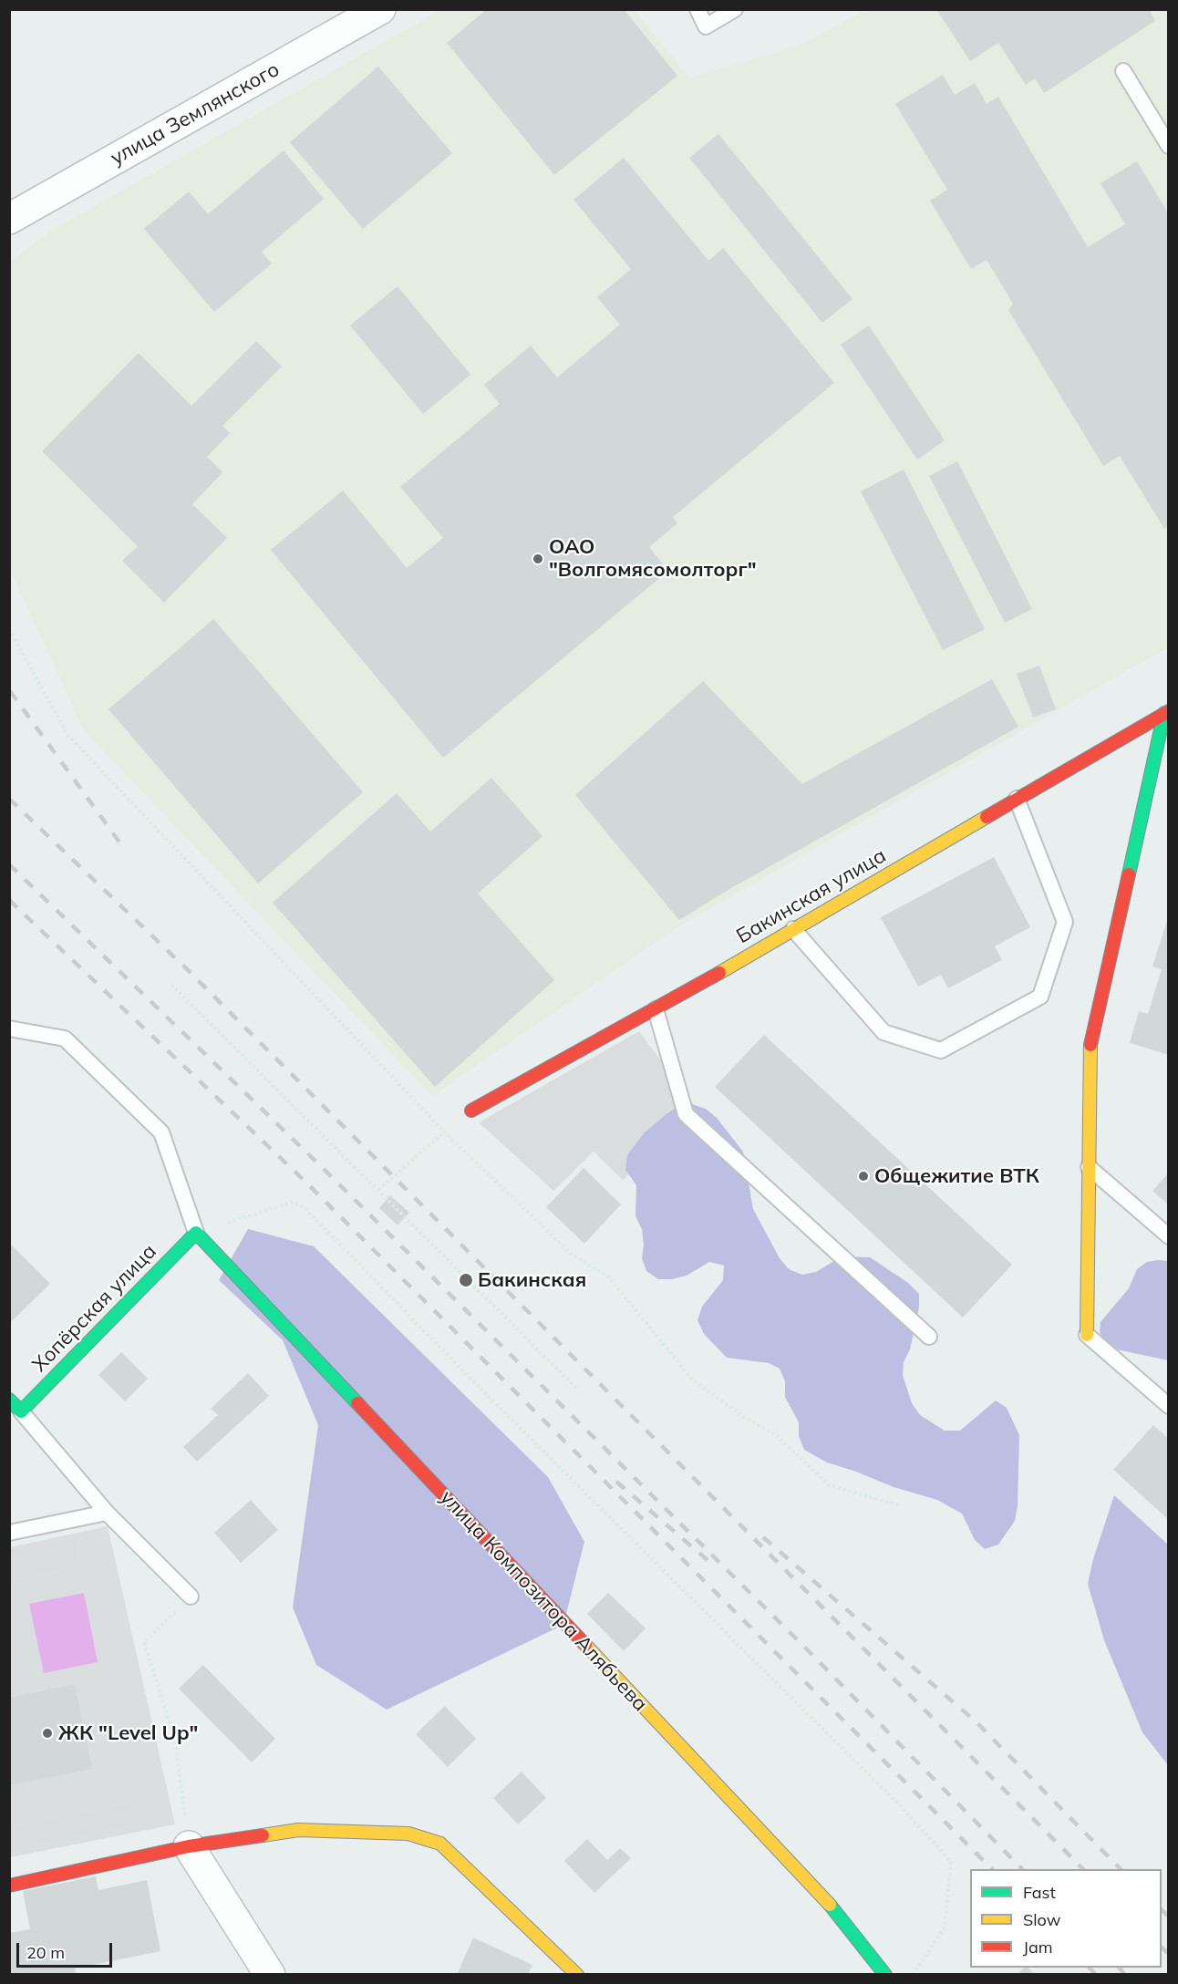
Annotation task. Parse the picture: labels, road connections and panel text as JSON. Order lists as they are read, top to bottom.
{
  "streets": {
    "street": [
      "улица Землянского",
      "Бакинская улица",
      "Хопёрская улица",
      "улица Композитора Алябьева"
    ]
  },
  "crossings": [
    ["Хопёрская улица", "улица Композитора Алябьева"]
  ],
  "places": [
    "ОАО \"Волгомясомолторг\"",
    "Общежитие ВТК",
    "Бакинская",
    "ЖК \"Level Up\""
  ],
  "legend": ["Fast", "Slow", "Jam"],
  "scale_bar": "20 m"
}
